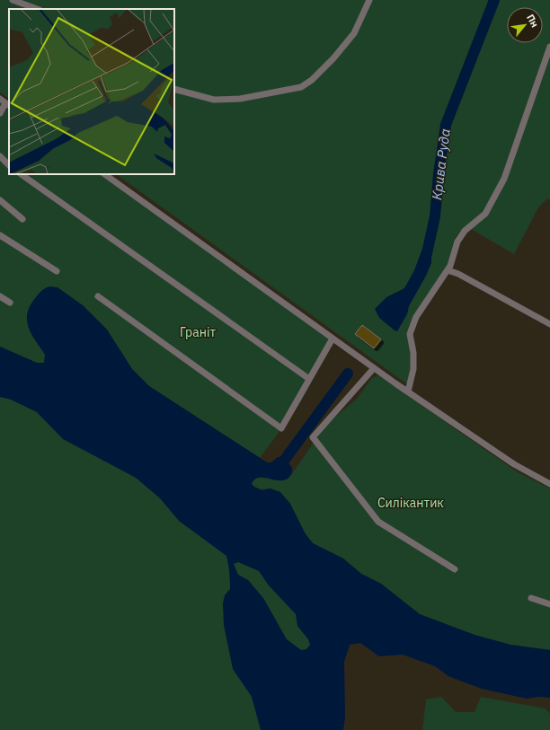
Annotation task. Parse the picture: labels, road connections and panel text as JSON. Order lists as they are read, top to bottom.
{
  "water": ["Крива Руда"],
  "parks": ["Граніт", "Силікантик"],
  "north": "top right"
}
